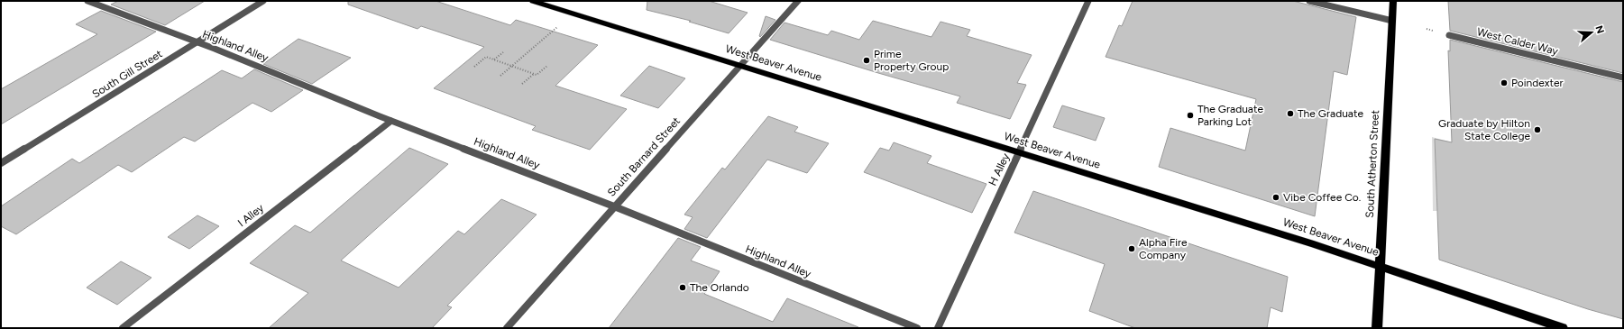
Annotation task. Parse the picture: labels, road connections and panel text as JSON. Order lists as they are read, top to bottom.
{
  "streets": {
    "main road": ["West Beaver Avenue", "South Atherton Street"],
    "street": [
      "West Calder Way",
      "Highland Alley",
      "South Gill Street",
      "South Barnard Street",
      "H Alley",
      "I Alley"
    ]
  },
  "crossings": [
    ["Highland Alley", "South Gill Street"],
    ["Highland Alley", "South Barnard Street"],
    ["Highland Alley", "I Alley"],
    ["West Beaver Avenue", "South Barnard Street"],
    ["West Beaver Avenue", "South Atherton Street"],
    ["West Beaver Avenue", "H Alley"]
  ],
  "places": [
    "Prime Property Group",
    "Poindexter",
    "The Graduate",
    "The Graduate Parking Lot",
    "Graduate by Hilton State College",
    "Vibe Coffee Co.",
    "Alpha Fire Company",
    "The Orlando"
  ],
  "north": "right"
}
